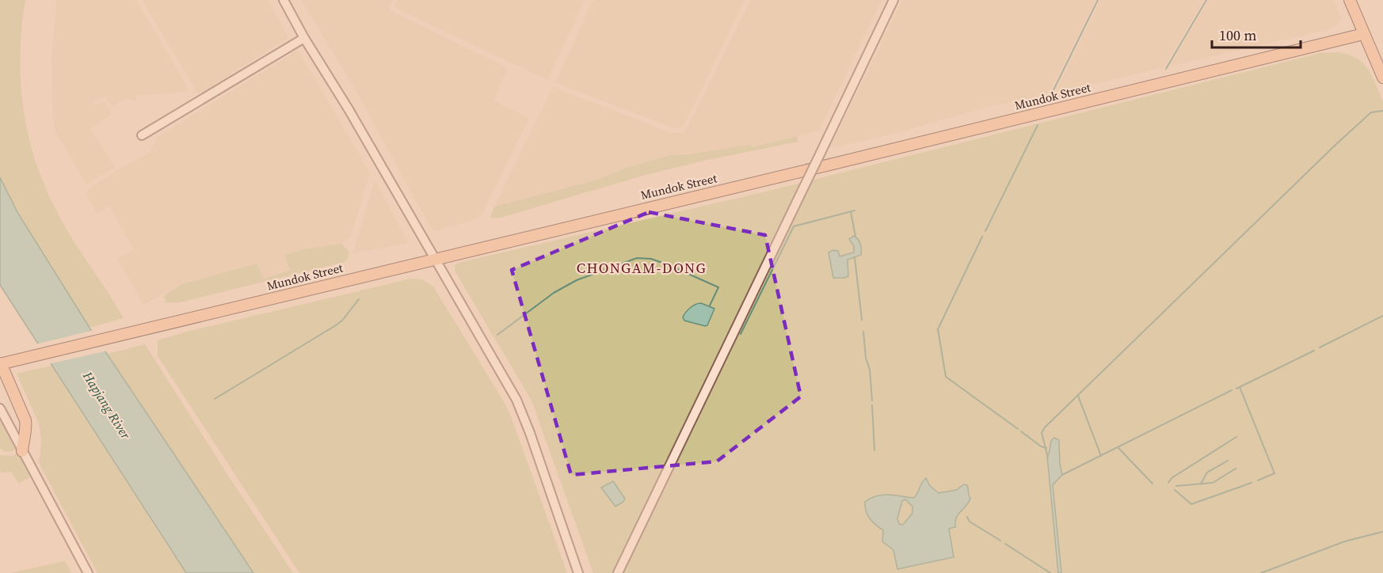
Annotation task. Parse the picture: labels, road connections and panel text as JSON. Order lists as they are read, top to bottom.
{
  "streets": {
    "main road": ["Mundok Street"]
  },
  "districts": ["CHONGAM-DONG"],
  "water": ["Hapjang River"],
  "scale_bar": "100 m"
}
